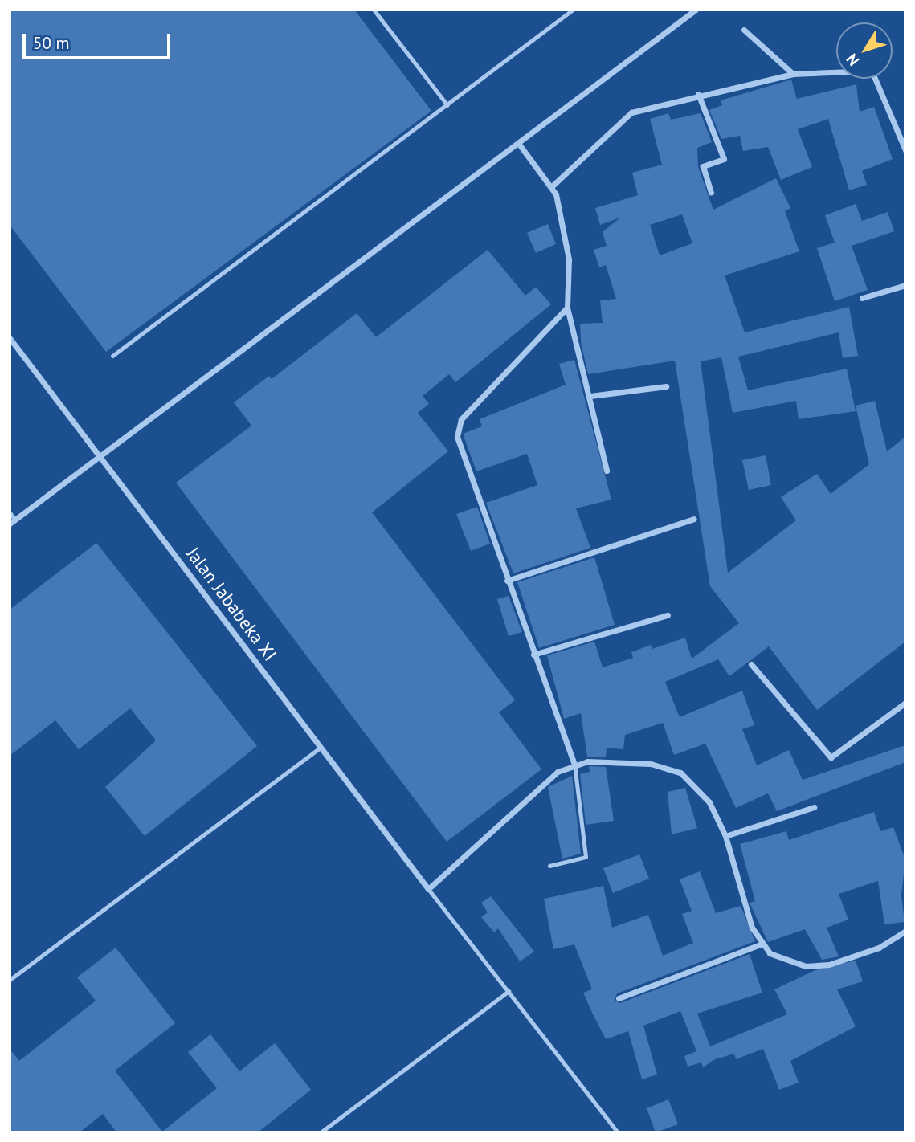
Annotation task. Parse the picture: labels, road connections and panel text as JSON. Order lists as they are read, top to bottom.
{
  "streets": {
    "street": ["Jalan Jababeka XI"]
  },
  "scale_bar": "50 m",
  "north": "bottom left"
}
